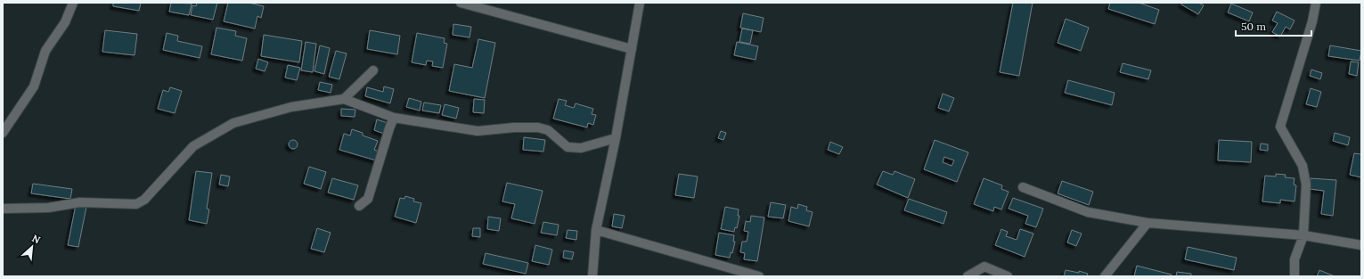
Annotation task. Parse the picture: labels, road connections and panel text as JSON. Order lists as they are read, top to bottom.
{
  "scale_bar": "50 m",
  "north": "top right"
}
